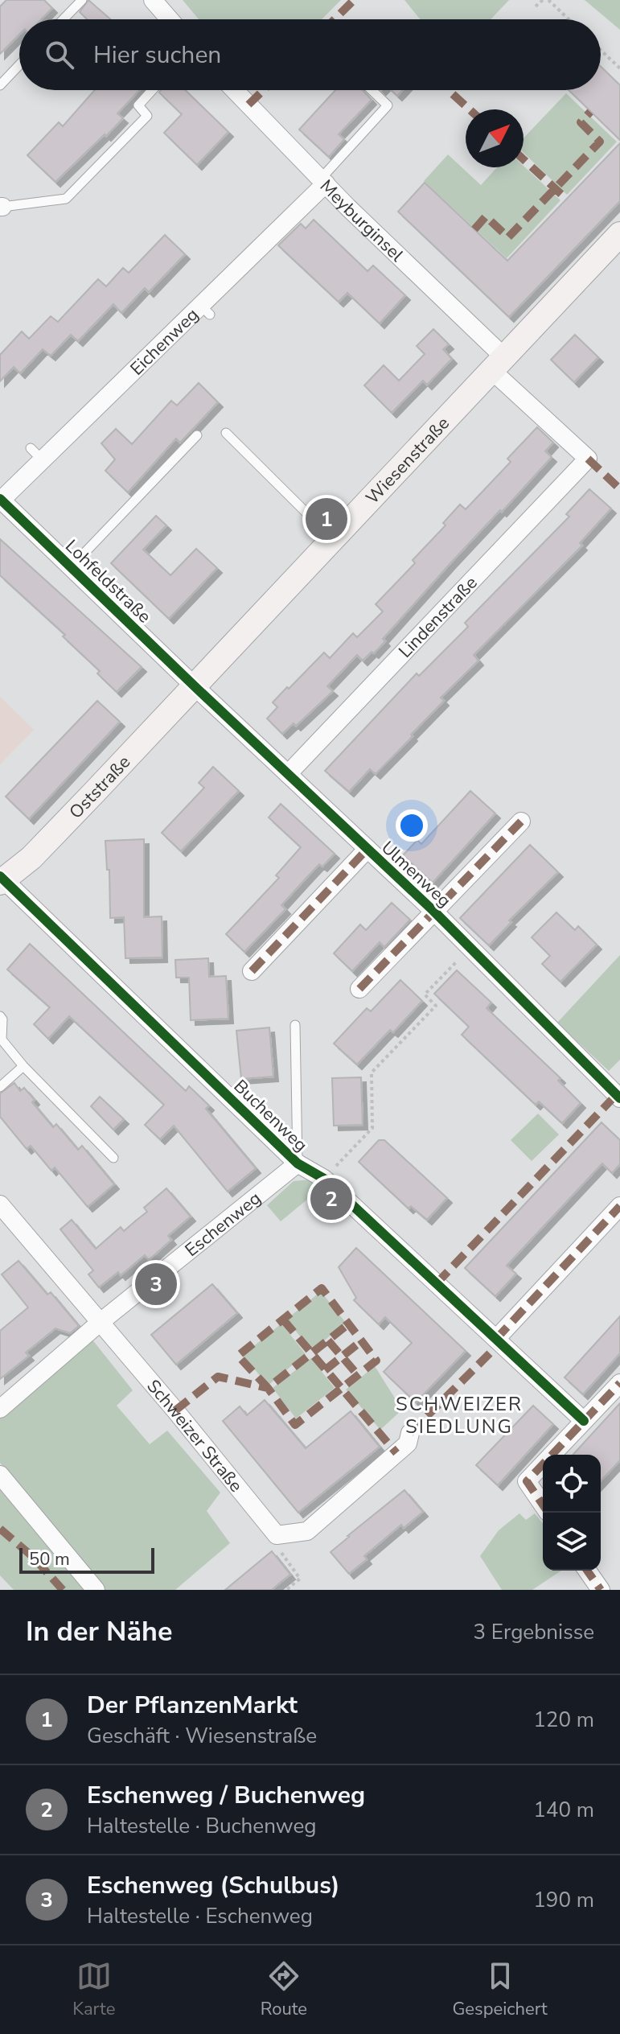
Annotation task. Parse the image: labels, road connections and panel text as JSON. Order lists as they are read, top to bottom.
{
  "streets": {
    "main road": ["Wiesenstraße", "Oststraße"],
    "street": [
      "Meyburginsel",
      "Eichenweg",
      "Lohfeldstraße",
      "Lindenstraße",
      "Ulmenweg",
      "Buchenweg",
      "Eschenweg",
      "Schweizer Straße"
    ]
  },
  "crossings": [
    ["Meyburginsel", "Eichenweg"],
    ["Meyburginsel", "Wiesenstraße"],
    ["Meyburginsel", "Lindenstraße"],
    ["Eichenweg", "Lohfeldstraße"],
    ["Wiesenstraße", "Lohfeldstraße"],
    ["Wiesenstraße", "Oststraße"],
    ["Wiesenstraße", "Ulmenweg"],
    ["Lohfeldstraße", "Oststraße"],
    ["Lohfeldstraße", "Ulmenweg"],
    ["Lindenstraße", "Ulmenweg"],
    ["Oststraße", "Ulmenweg"],
    ["Oststraße", "Buchenweg"],
    ["Buchenweg", "Eschenweg"],
    ["Eschenweg", "Schweizer Straße"]
  ],
  "districts": ["SCHWEIZER SIEDLUNG"],
  "scale_bar": "50 m",
  "north": "top right",
  "page": {
    "search": "Hier suchen",
    "pins": ["1", "2", "3"],
    "scale": "50 m",
    "heading": ["In der Nähe", "3 Ergebnisse"],
    "list": [
      {
        "mark": "1",
        "name": "Der PflanzenMarkt",
        "note": "Geschäft · Wiesenstraße",
        "value": "120 m"
      },
      {
        "mark": "2",
        "name": "Eschenweg / Buchenweg",
        "note": "Haltestelle · Buchenweg",
        "value": "140 m"
      },
      {
        "mark": "3",
        "name": "Eschenweg (Schulbus)",
        "note": "Haltestelle · Eschenweg",
        "value": "190 m"
      }
    ],
    "nav": ["Karte", "Route", "Gespeichert"]
  }
}
